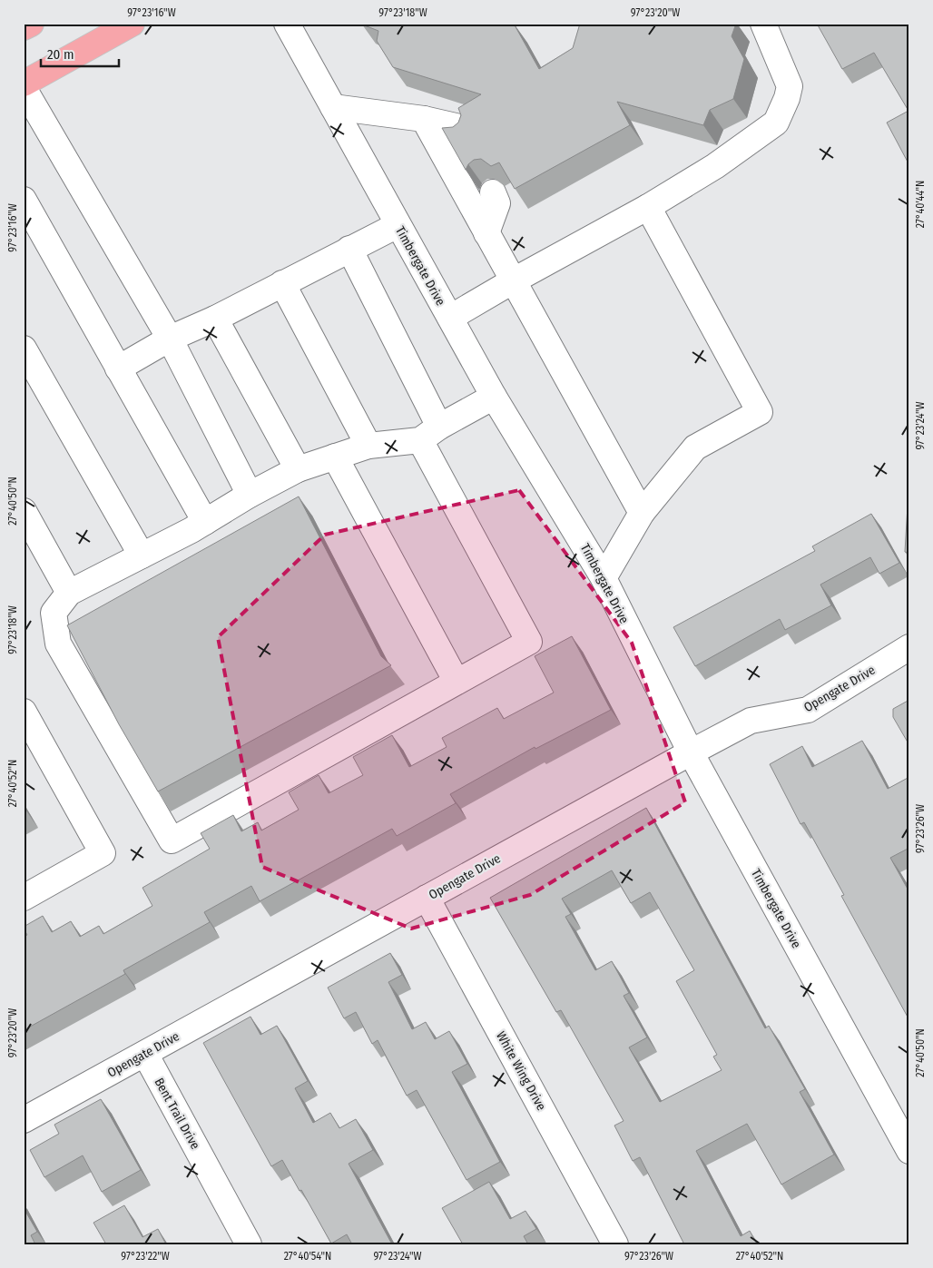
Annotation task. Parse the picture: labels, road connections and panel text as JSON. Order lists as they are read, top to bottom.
{
  "streets": {
    "street": [
      "Timbergate Drive",
      "Opengate Drive",
      "White Wing Drive",
      "Bent Trail Drive"
    ]
  },
  "crossings": [
    ["Timbergate Drive", "Opengate Drive"],
    ["Opengate Drive", "White Wing Drive"],
    ["Opengate Drive", "Bent Trail Drive"]
  ],
  "scale_bar": "20 m",
  "coordinates": [
    "97°23'16\"W",
    "97°23'18\"W",
    "97°23'20\"W",
    "27°40'44\"N",
    "97°23'24\"W",
    "27°40'50\"N",
    "27°40'52\"N",
    "97°23'26\"W",
    "97°23'22\"W",
    "27°40'54\"N"
  ]
}
